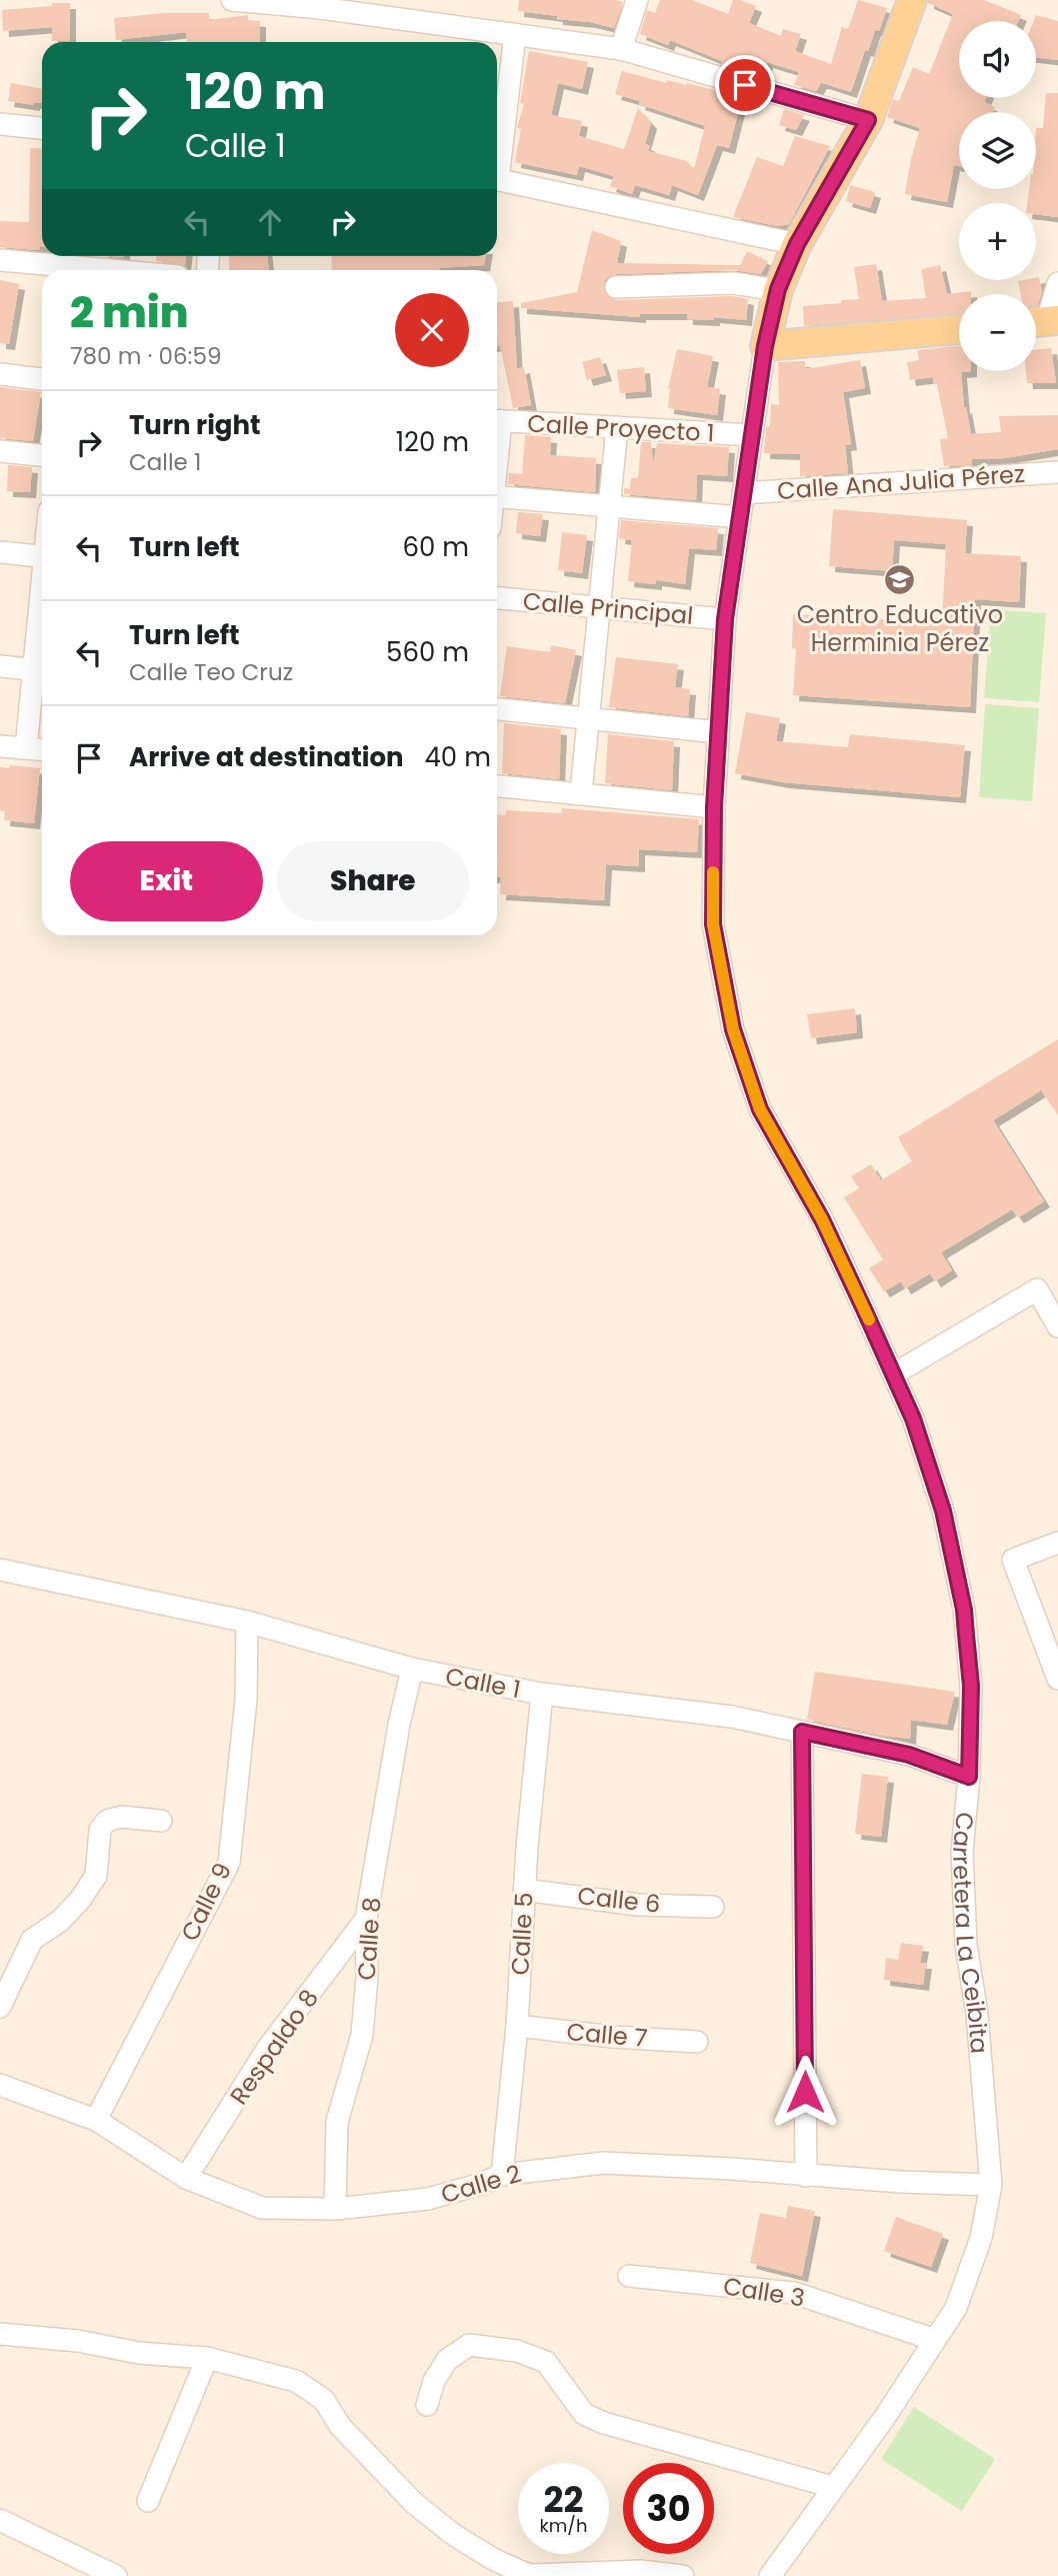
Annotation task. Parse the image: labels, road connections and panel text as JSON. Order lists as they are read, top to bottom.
{
  "streets": {
    "main road": ["Carretera La Ceibita"],
    "street": [
      "Calle Proyecto 1",
      "Calle Ana Julia Pérez",
      "Calle Principal",
      "Calle 1",
      "Calle 6",
      "Calle 9",
      "Calle 5",
      "Calle 8",
      "Calle 7",
      "Respaldo 8",
      "Calle 2",
      "Calle 3"
    ]
  },
  "crossings": [
    ["Calle Proyecto 1", "Carretera La Ceibita"],
    ["Calle Ana Julia Pérez", "Carretera La Ceibita"],
    ["Calle Principal", "Carretera La Ceibita"],
    ["Calle 1", "Calle 9"],
    ["Calle 1", "Carretera La Ceibita"],
    ["Calle 1", "Calle 5"],
    ["Calle 1", "Calle 8"],
    ["Calle 6", "Calle 5"],
    ["Calle 9", "Calle 2"],
    ["Carretera La Ceibita", "Calle 2"],
    ["Carretera La Ceibita", "Calle 3"],
    ["Calle 5", "Calle 7"],
    ["Calle 5", "Calle 2"],
    ["Calle 8", "Respaldo 8"],
    ["Calle 8", "Calle 2"],
    ["Respaldo 8", "Calle 2"]
  ],
  "places": {
    "school or university": ["Centro Educativo Herminia Pérez"]
  },
  "page": {
    "map_buttons": ["+", "−"],
    "turn": ["120 m", "Calle 1"],
    "heading": ["2 min", "780 m · 06:59"],
    "list": [
      {
        "name": "Turn right",
        "note": "Calle 1",
        "value": "120 m"
      },
      {
        "name": "Turn left",
        "value": "60 m"
      },
      {
        "name": "Turn left",
        "note": "Calle Teo Cruz",
        "value": "560 m"
      },
      {
        "name": "Arrive at destination",
        "value": "40 m"
      }
    ],
    "buttons": ["Exit", "Share"],
    "speed": "22 km/h",
    "limit": "30"
  }
}
